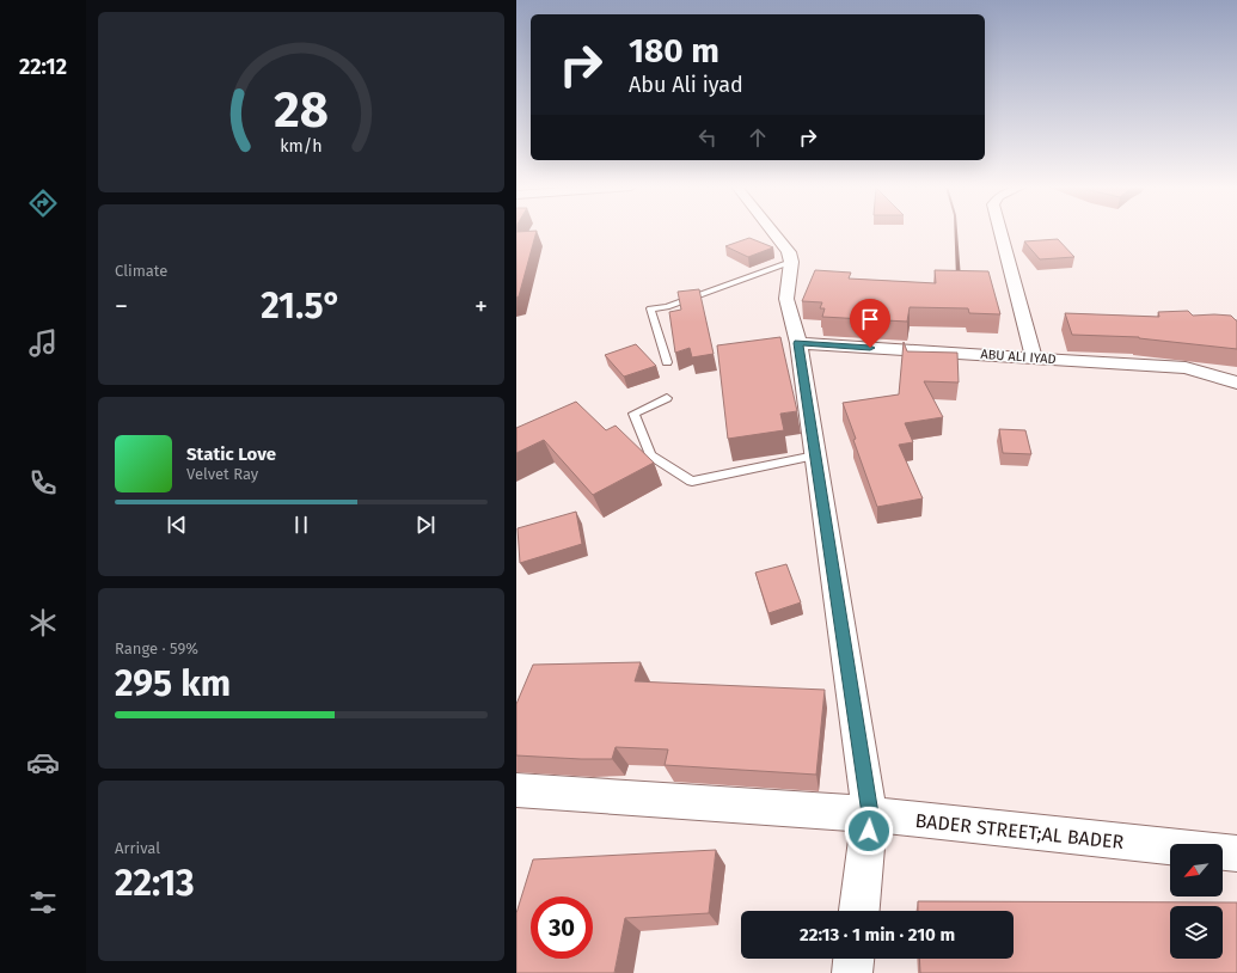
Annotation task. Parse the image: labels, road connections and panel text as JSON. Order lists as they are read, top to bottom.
{
  "streets": {
    "street": ["ABU ALI IYAD", "BADER STREET;AL BADER"]
  },
  "north": "bottom left",
  "page": {
    "tabs": "22:12",
    "turn": ["180 m", "Abu Ali iyad"],
    "tile": [
      "Climate",
      ["Range · 59%", "295 km"],
      ["Arrival", "22:13"]
    ],
    "heat": ["−", "21.5°", "+"],
    "song": ["Static Love", "Velvet Ray"],
    "limit": "30",
    "trip": "22:13 · 1 min · 210 m",
    "gauge": ["28", "km/h"]
  }
}
